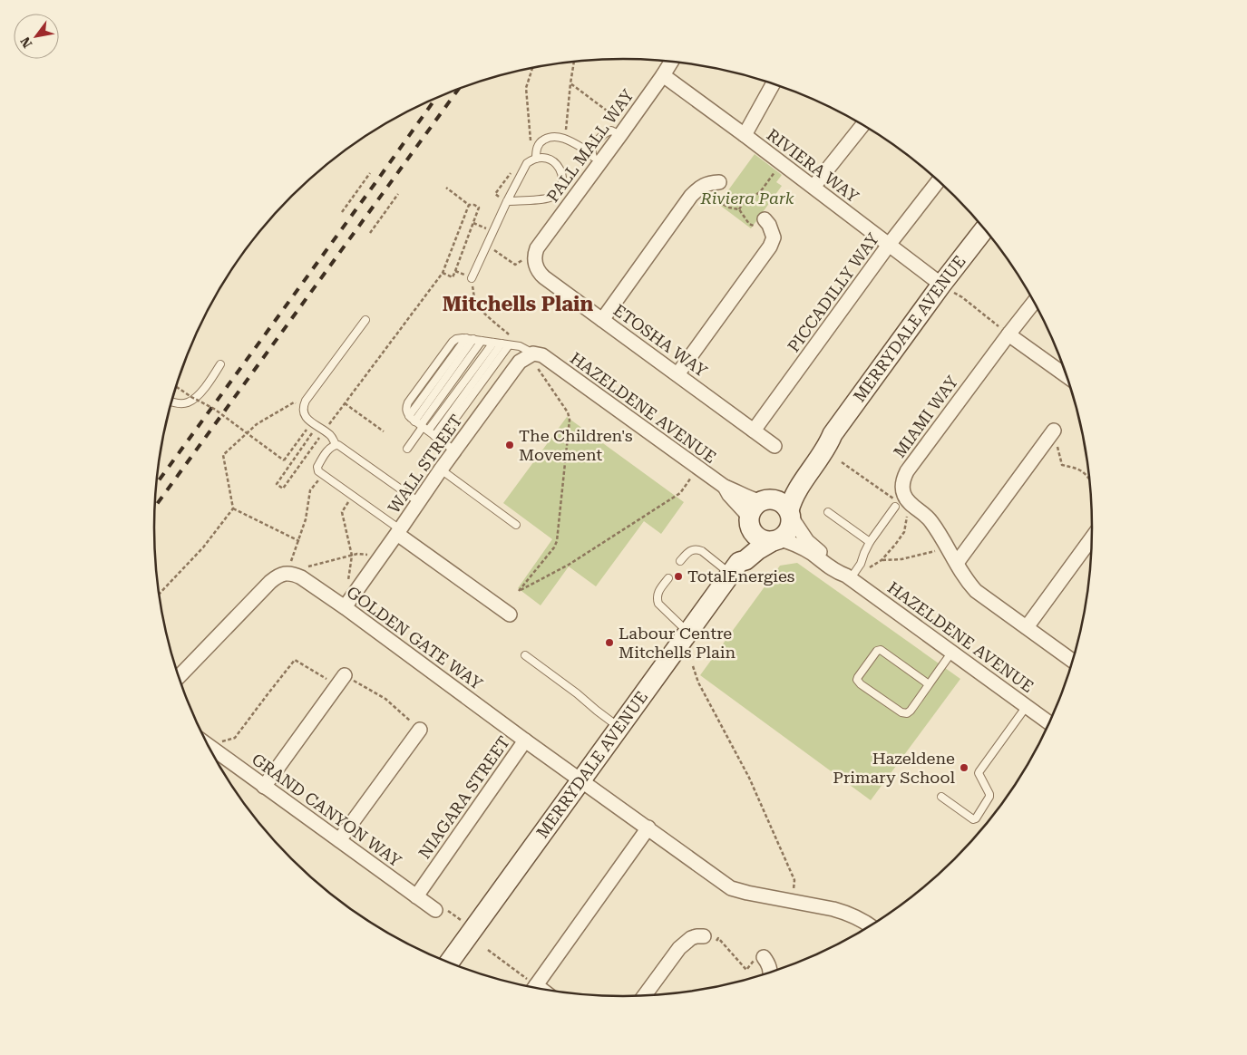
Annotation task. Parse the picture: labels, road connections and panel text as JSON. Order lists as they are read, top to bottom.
{
  "streets": {
    "street": [
      "PALL MALL WAY",
      "RIVIERA WAY",
      "PICCADILLY WAY",
      "MERRYDALE AVENUE",
      "ETOSHA WAY",
      "HAZELDENE AVENUE",
      "MIAMI WAY",
      "WALL STREET",
      "GOLDEN GATE WAY",
      "NIAGARA STREET",
      "GRAND CANYON WAY"
    ]
  },
  "crossings": [
    ["PALL MALL WAY", "RIVIERA WAY"],
    ["PALL MALL WAY", "ETOSHA WAY"],
    ["RIVIERA WAY", "PICCADILLY WAY"],
    ["RIVIERA WAY", "MERRYDALE AVENUE"],
    ["PICCADILLY WAY", "ETOSHA WAY"],
    ["MERRYDALE AVENUE", "HAZELDENE AVENUE"],
    ["MERRYDALE AVENUE", "GOLDEN GATE WAY"],
    ["HAZELDENE AVENUE", "WALL STREET"],
    ["WALL STREET", "GOLDEN GATE WAY"],
    ["GOLDEN GATE WAY", "NIAGARA STREET"],
    ["NIAGARA STREET", "GRAND CANYON WAY"]
  ],
  "districts": ["Mitchells Plain"],
  "parks": ["Riviera Park"],
  "places": [
    "The Children's Movement",
    "TotalEnergies",
    "Labour Centre Mitchells Plain",
    "Hazeldene Primary School"
  ],
  "north": "bottom left"
}
